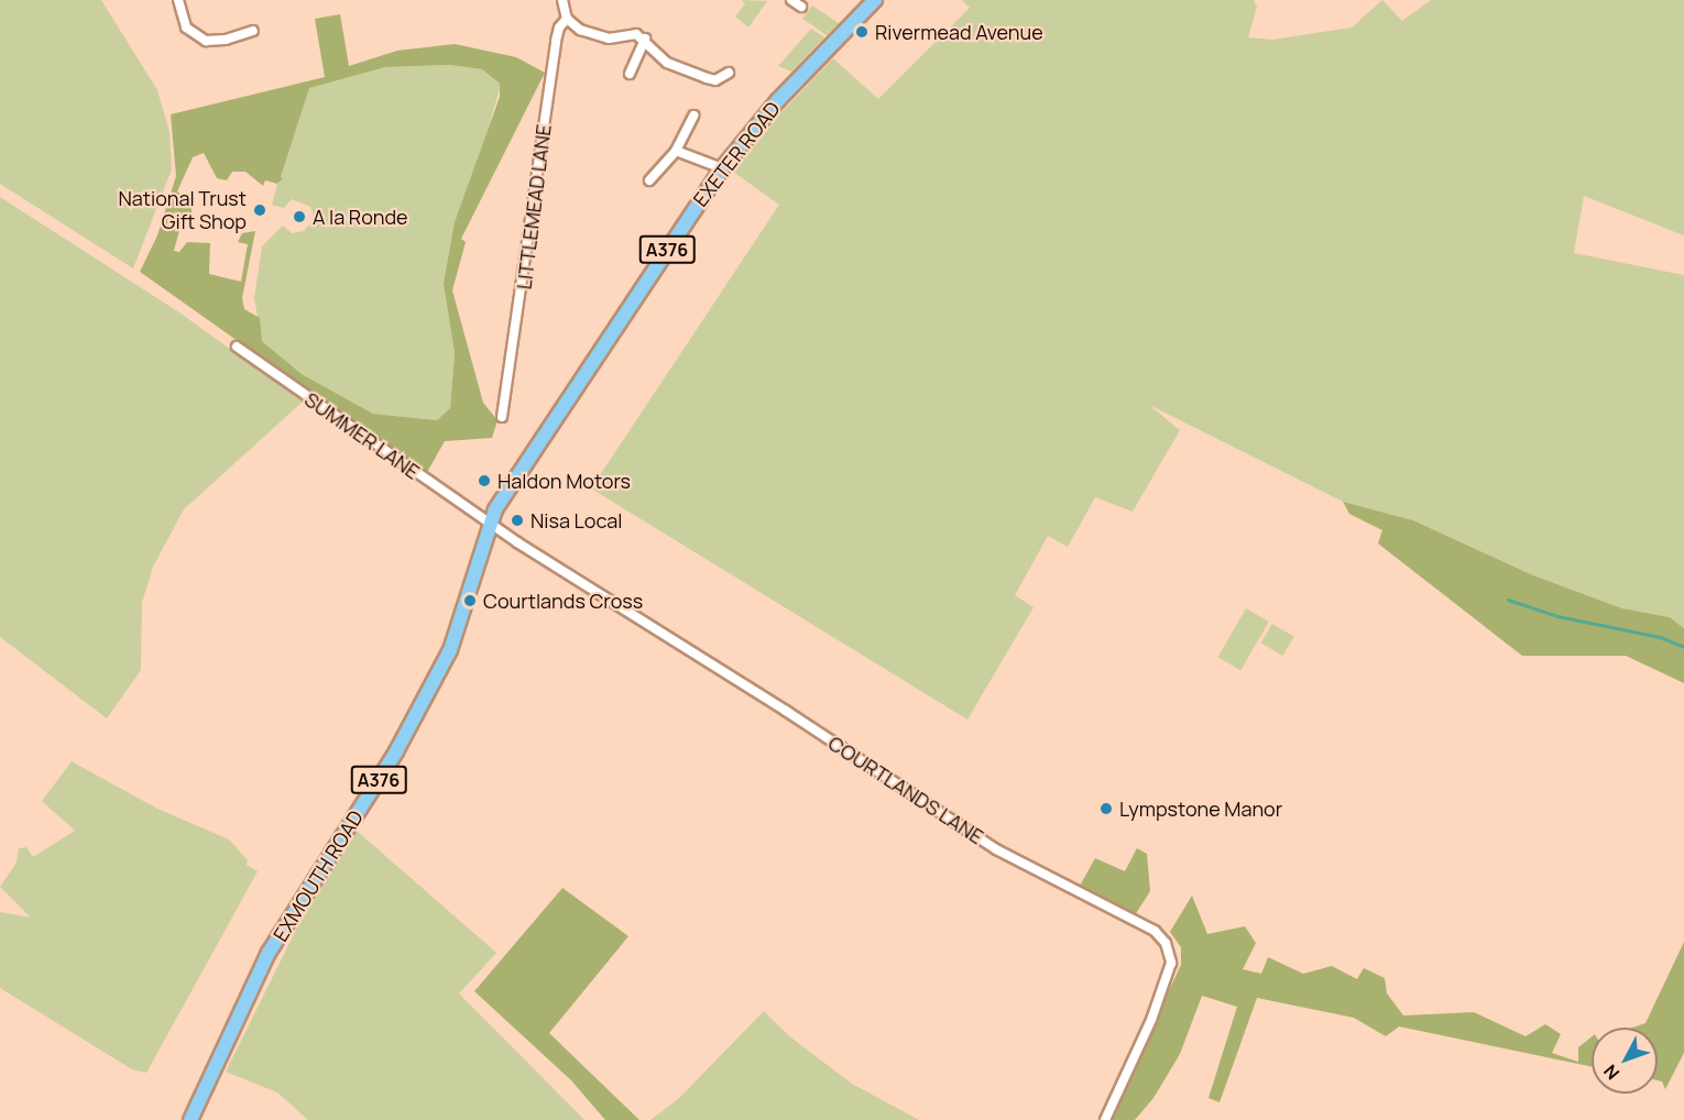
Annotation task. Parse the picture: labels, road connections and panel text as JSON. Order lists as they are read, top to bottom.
{
  "streets": {
    "highway": ["EXETER ROAD", "A376", "EXMOUTH ROAD"],
    "street": ["LITTLEMEAD LANE", "SUMMER LANE", "COURTLANDS LANE"]
  },
  "crossings": [
    ["EXETER ROAD", "SUMMER LANE"],
    ["EXETER ROAD", "COURTLANDS LANE"],
    ["EXETER ROAD", "EXMOUTH ROAD"],
    ["SUMMER LANE", "COURTLANDS LANE"],
    ["SUMMER LANE", "EXMOUTH ROAD"],
    ["COURTLANDS LANE", "EXMOUTH ROAD"]
  ],
  "places": [
    "Rivermead Avenue",
    "National Trust Gift Shop",
    "A la Ronde",
    "Haldon Motors",
    "Nisa Local",
    "Courtlands Cross",
    "Lympstone Manor"
  ],
  "north": "bottom left"
}
